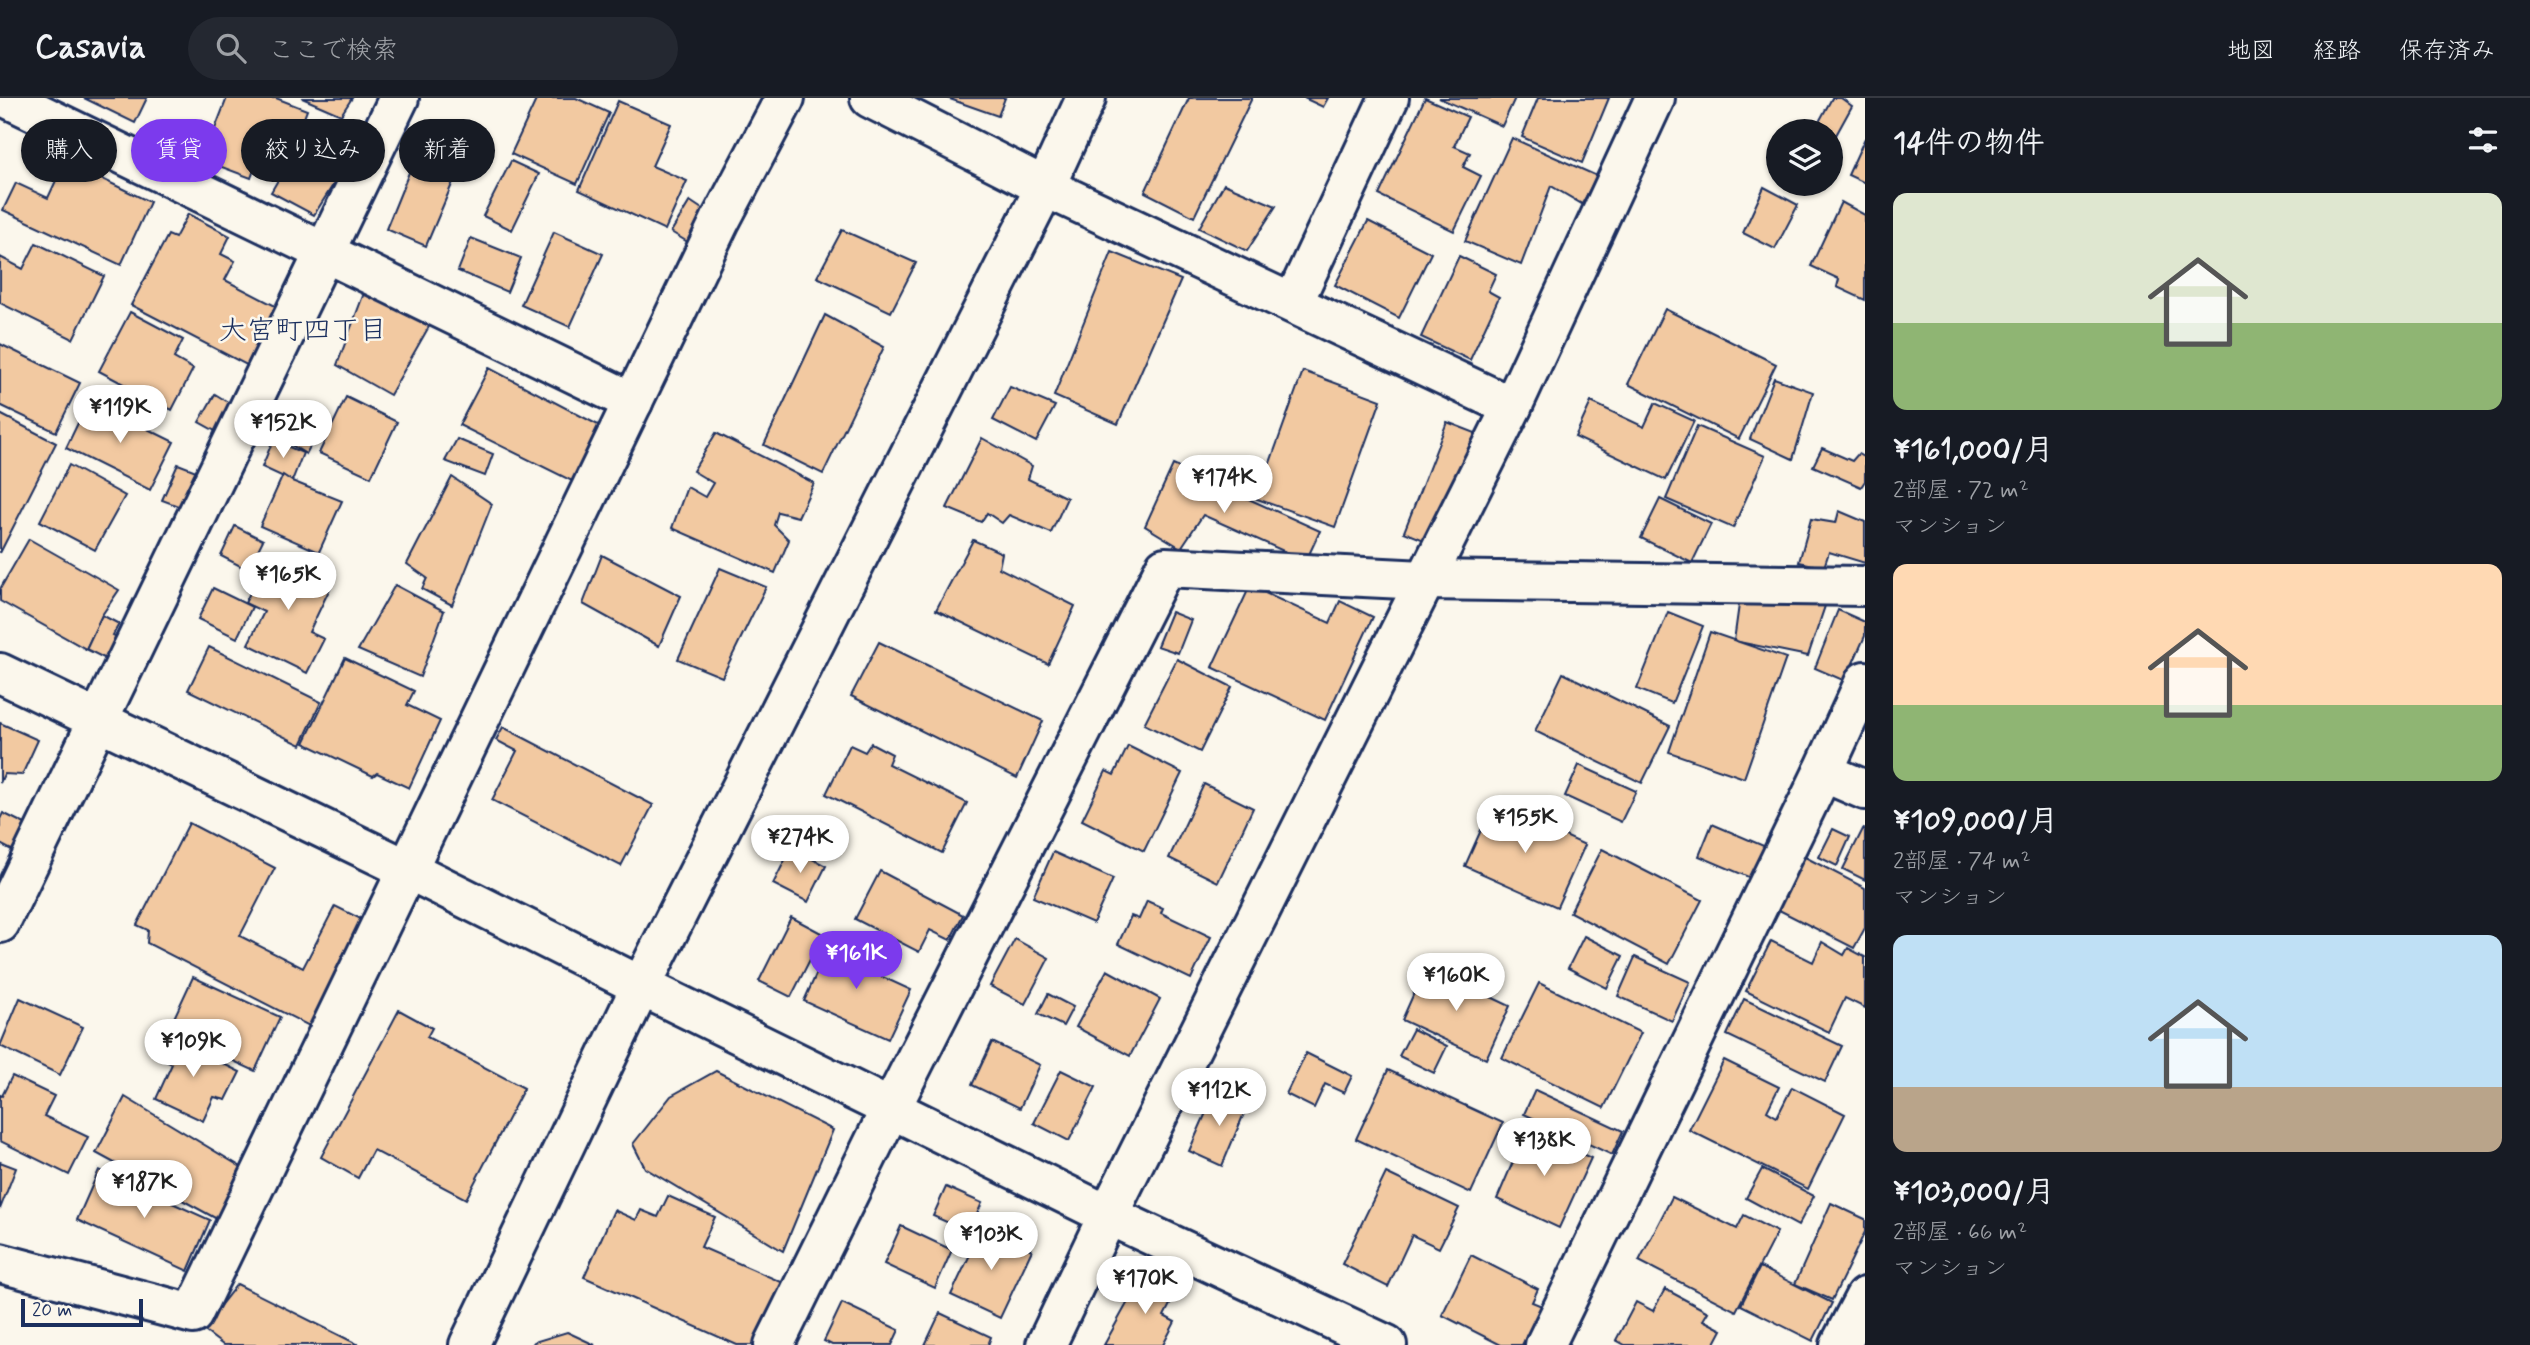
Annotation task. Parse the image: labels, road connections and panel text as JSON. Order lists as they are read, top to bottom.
{
  "districts": ["大宮町四丁目"],
  "scale_bar": "20 m",
  "page": {
    "header": "Casavia",
    "search": "ここで検索",
    "nav": ["地図", "経路", "保存済み"],
    "heading": "14件の物件",
    "chip": [
      "購入",
      "賃貸",
      "絞り込み",
      "新着"
    ],
    "list": [
      {
        "name": "¥161,000/月",
        "note": "2部屋 · 72 m² · マンション"
      },
      {
        "name": "¥109,000/月",
        "note": "2部屋 · 74 m² · マンション"
      },
      {
        "name": "¥103,000/月",
        "note": "2部屋 · 66 m² · マンション"
      }
    ],
    "price": [
      "¥119K",
      "¥152K",
      "¥174K",
      "¥165K",
      "¥155K",
      "¥274K",
      "¥161K",
      "¥160K",
      "¥109K",
      "¥112K",
      "¥138K",
      "¥187K",
      "¥103K",
      "¥170K"
    ],
    "scale": "20 m"
  }
}
